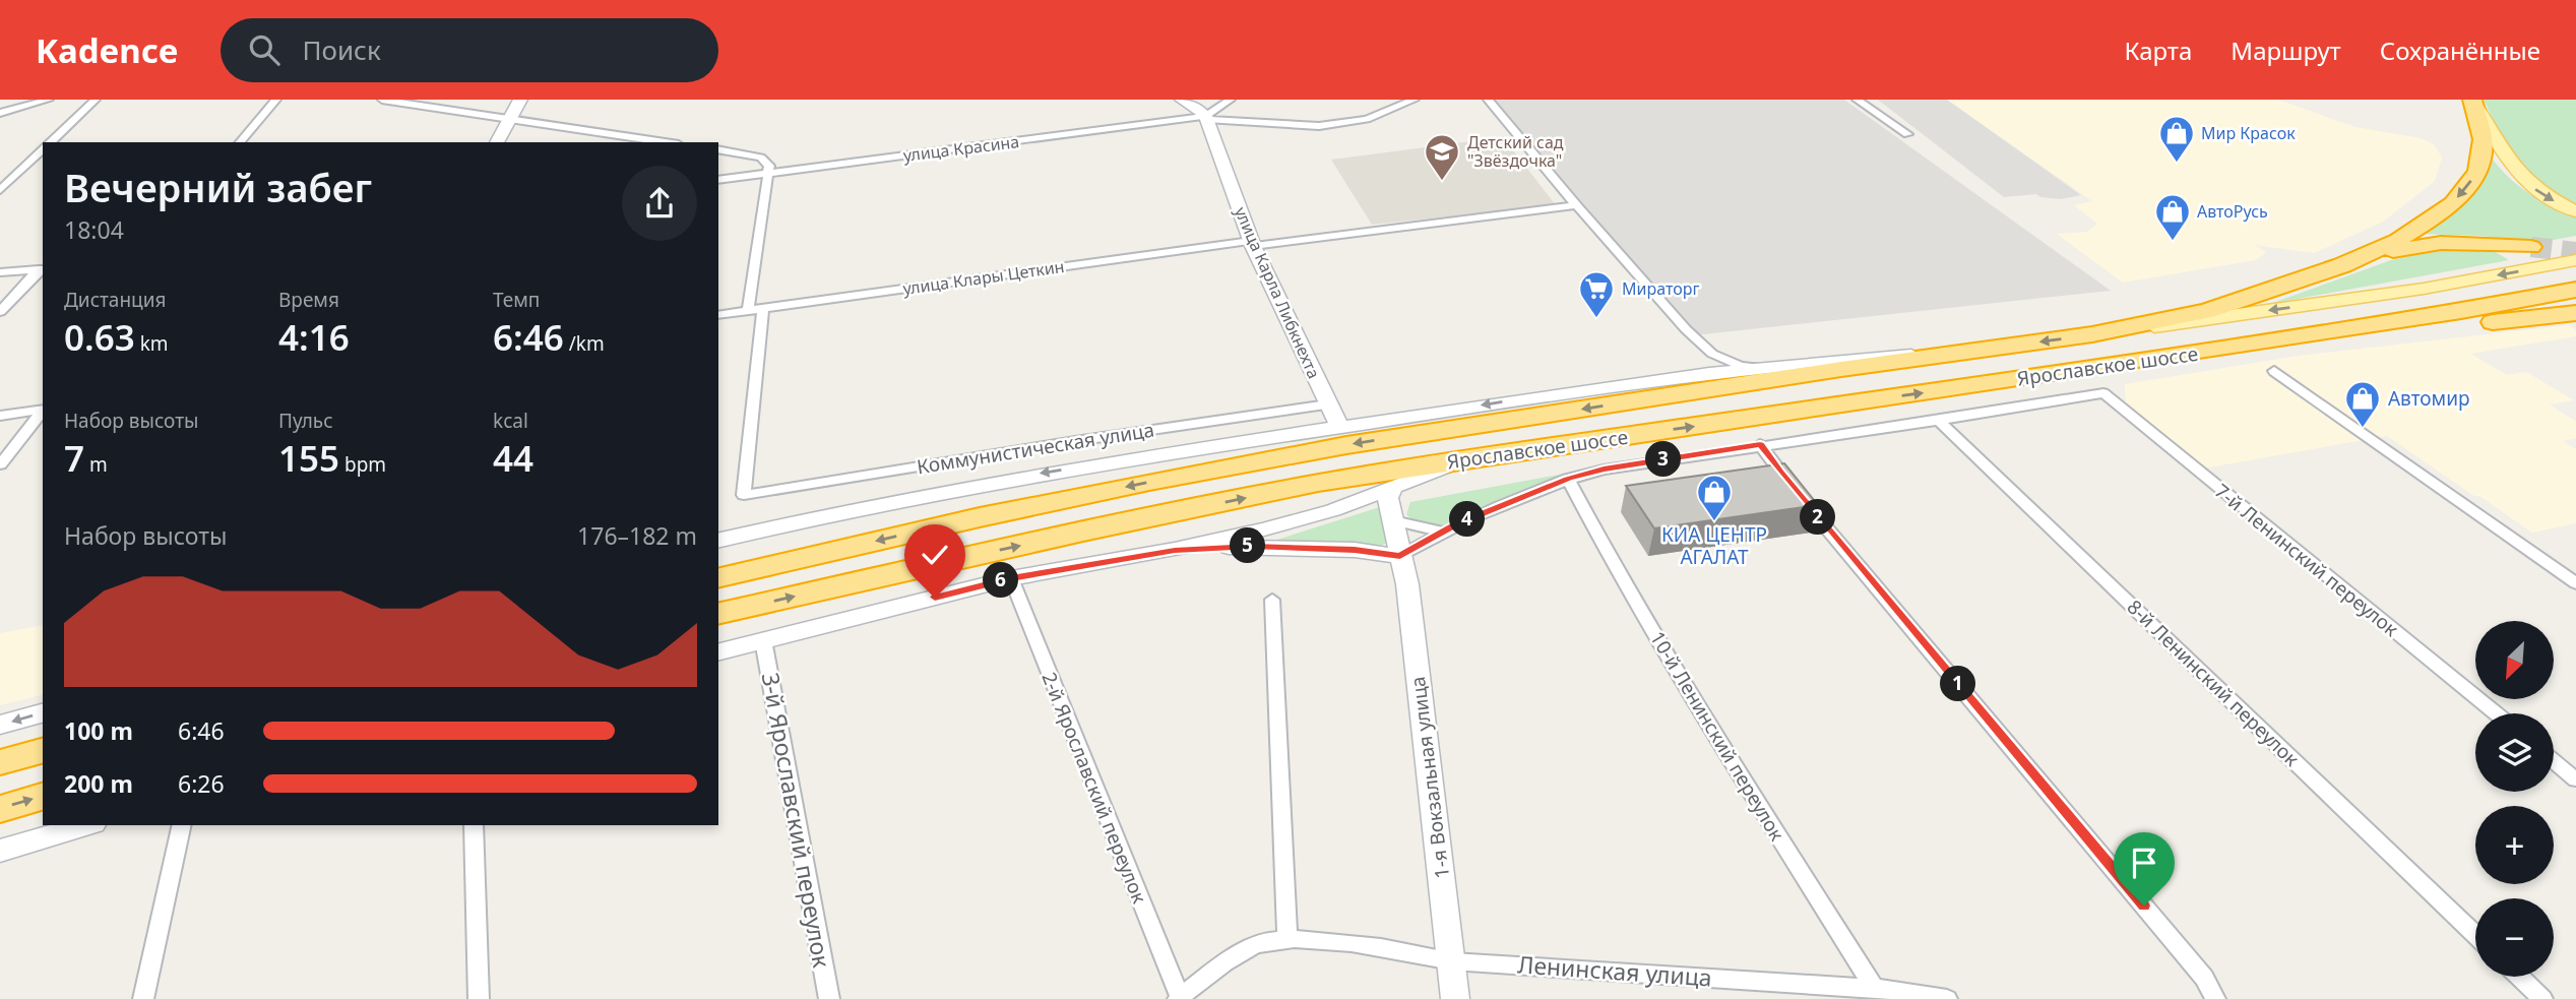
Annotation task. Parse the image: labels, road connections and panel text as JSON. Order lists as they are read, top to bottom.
{
  "streets": {
    "highway": ["Ярославское шоссе"],
    "street": [
      "улица Красина",
      "улица Клары Цеткин",
      "улица Карла Либкнехта",
      "Коммунистическая улица",
      "7-й Ленинский переулок",
      "8-й Ленинский переулок",
      "10-й Ленинский переулок",
      "1-я Вокзальная улица",
      "2-й Ярославский переулок",
      "3-й Ярославский переулок",
      "Ленинская улица"
    ]
  },
  "crossings": [
    ["улица Красина", "улица Карла Либкнехта"],
    ["улица Клары Цеткин", "улица Карла Либкнехта"],
    ["улица Клары Цеткин", "Коммунистическая улица"],
    ["улица Карла Либкнехта", "Коммунистическая улица"],
    ["7-й Ленинский переулок", "8-й Ленинский переулок"],
    ["10-й Ленинский переулок", "Ленинская улица"],
    ["1-я Вокзальная улица", "Ленинская улица"],
    ["2-й Ярославский переулок", "Ленинская улица"]
  ],
  "places": {
    "shop": [
      "Мир Красок",
      "АвтоРусь",
      "Автомир",
      "КИА ЦЕНТР АГАЛАТ"
    ],
    "school or university": ["Детский сад \"Звёздочка\""],
    "supermarket": ["Мираторг"]
  },
  "north": "bottom left",
  "page": {
    "header": "Kadence",
    "search": "Поиск",
    "nav": ["Карта", "Маршрут", "Сохранённые"],
    "heading": ["Вечерний забег", "18:04"],
    "stats": [
      ["Дистанция", "0.63 km"],
      ["Время", "4:16"],
      ["Темп", "6:46 /km"],
      ["Набор высоты", "7 m"],
      ["Пульс", "155 bpm"],
      ["kcal", "44"]
    ],
    "pins": [
      "3",
      "2",
      "4",
      "5",
      "6",
      "1"
    ],
    "chart": ["Набор высоты", "176–182 m"],
    "map_buttons": ["+", "−"],
    "list": [
      {
        "name": "100 m",
        "note": "6:46"
      },
      {
        "name": "200 m",
        "note": "6:26"
      }
    ]
  }
}
